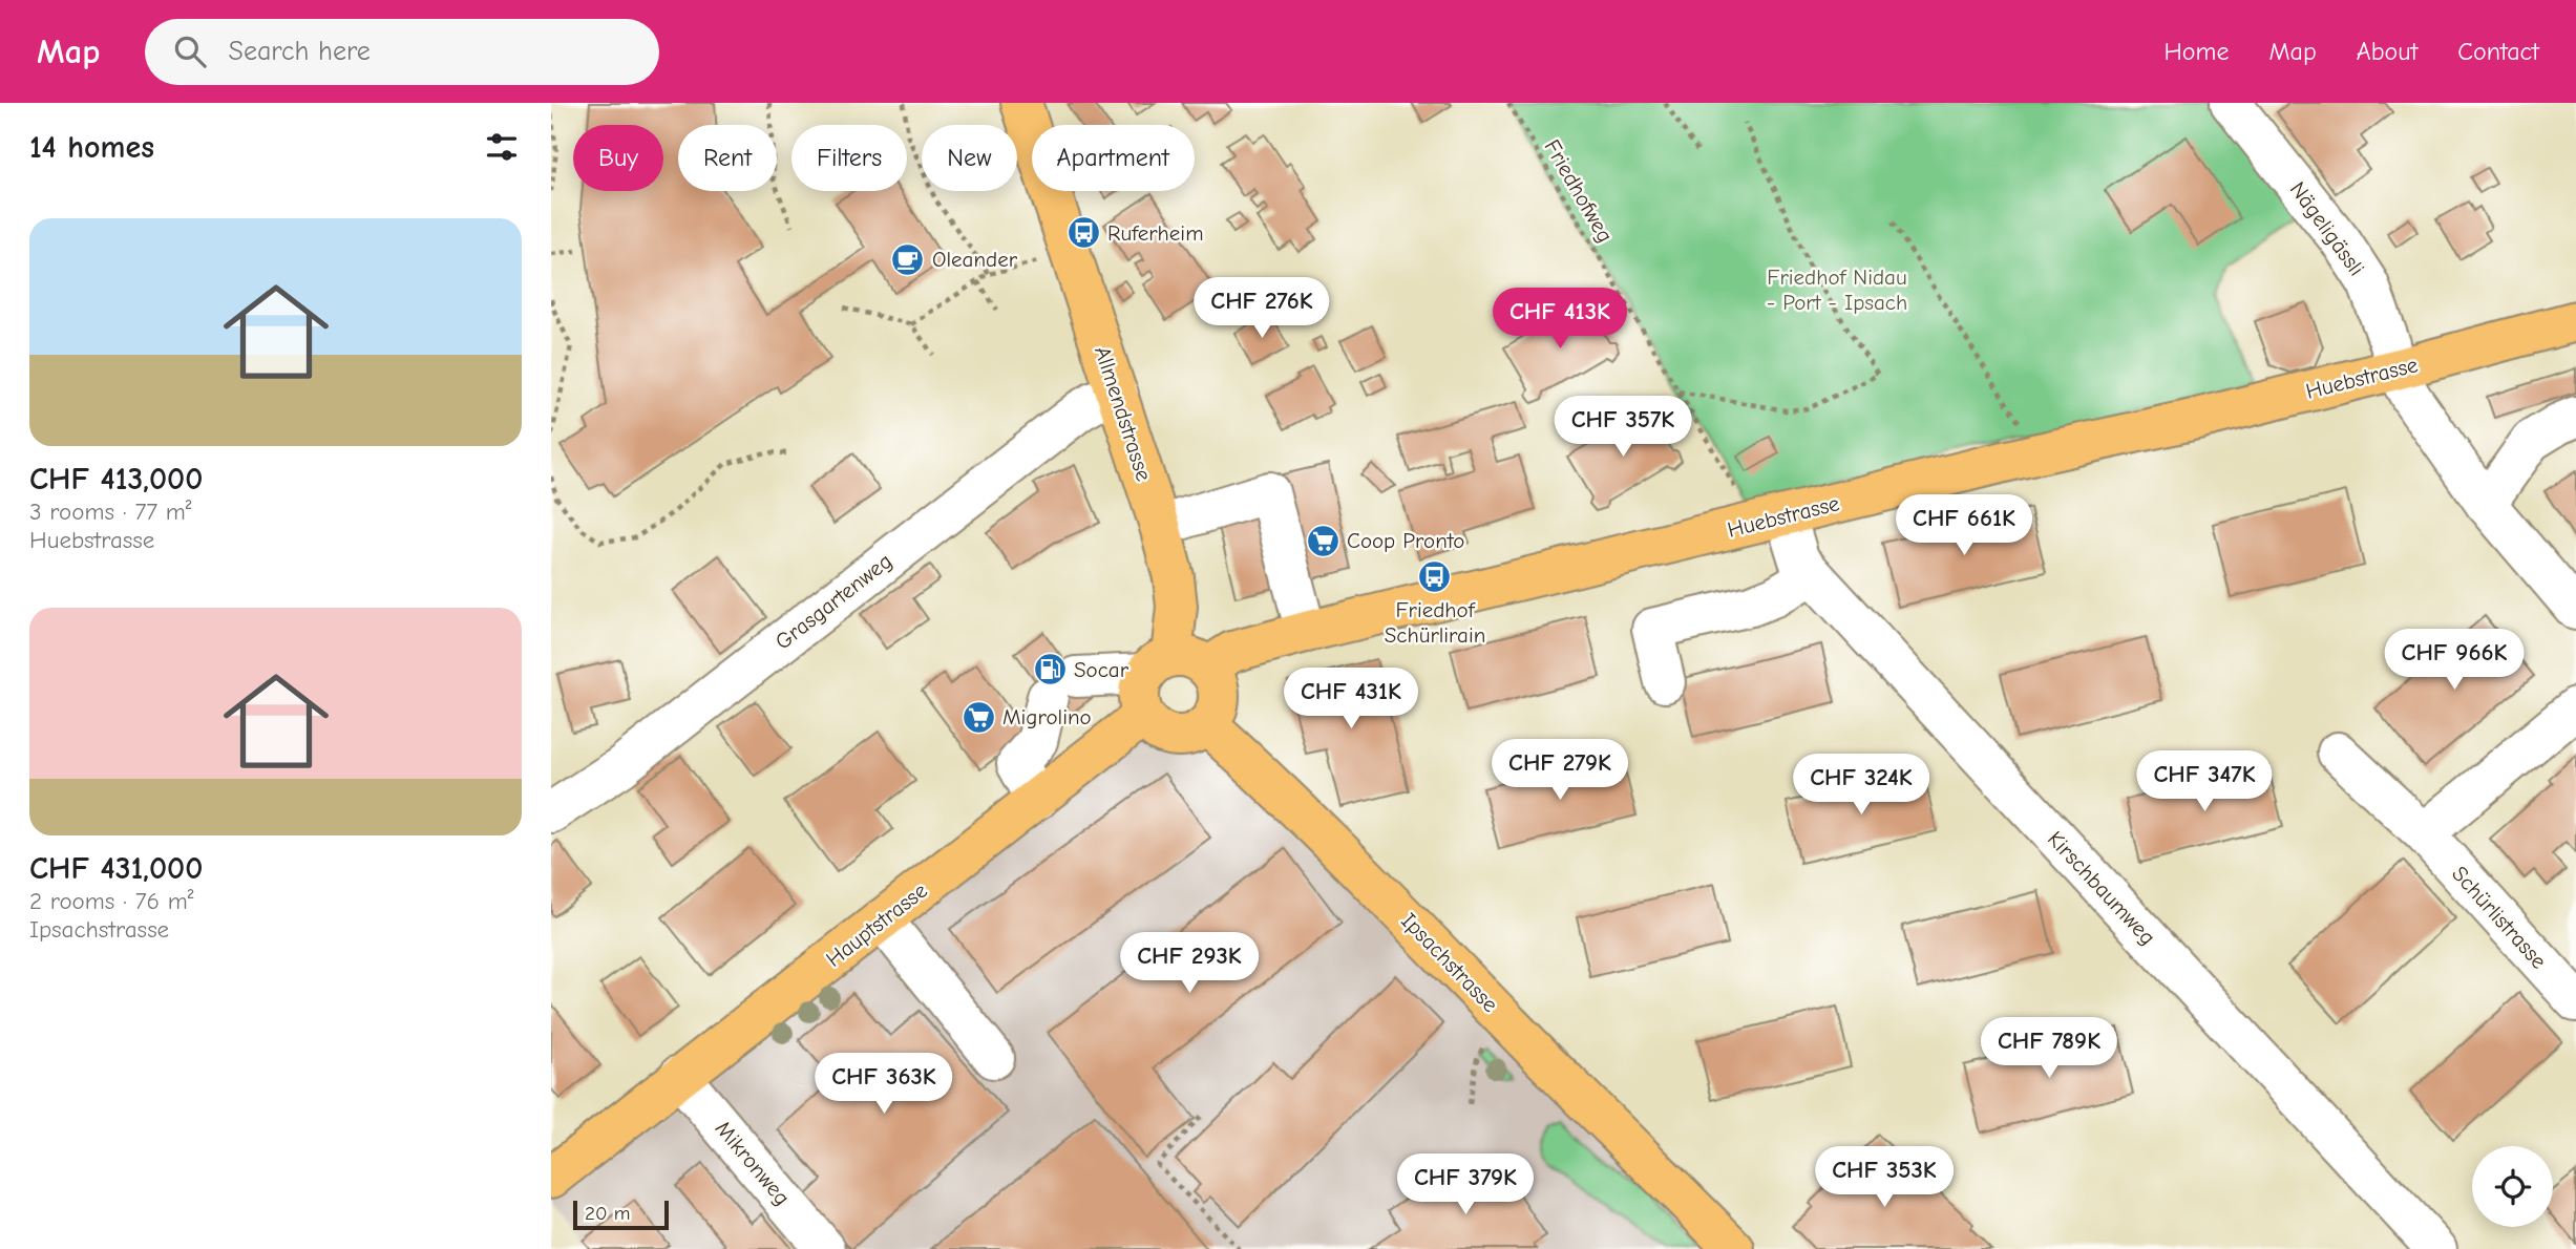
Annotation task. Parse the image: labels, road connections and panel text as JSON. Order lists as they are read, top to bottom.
{
  "streets": {
    "main road": [
      "Huebstrasse",
      "Allmendstrasse",
      "Hauptstrasse",
      "Ipsachstrasse"
    ],
    "street": [
      "Nägeligässli",
      "Grasgartenweg",
      "Kirschbaumweg",
      "Schürlistrasse",
      "Mikronweg"
    ],
    "path": ["Friedhofweg"]
  },
  "crossings": [
    ["Friedhofweg", "Huebstrasse"],
    ["Friedhofweg", "Kirschbaumweg"],
    ["Nägeligässli", "Huebstrasse"],
    ["Huebstrasse", "Allmendstrasse"],
    ["Huebstrasse", "Kirschbaumweg"],
    ["Huebstrasse", "Hauptstrasse"],
    ["Huebstrasse", "Ipsachstrasse"],
    ["Allmendstrasse", "Grasgartenweg"],
    ["Allmendstrasse", "Hauptstrasse"],
    ["Allmendstrasse", "Ipsachstrasse"],
    ["Hauptstrasse", "Ipsachstrasse"],
    ["Hauptstrasse", "Mikronweg"]
  ],
  "parks": ["Friedhof Nidau - Port - Ipsach"],
  "places": {
    "bus stop": ["Ruferheim", "Friedhof Schürlirain"],
    "cafe": ["Oleander"],
    "supermarket": ["Coop Pronto", "Migrolino"],
    "fuel station": ["Socar"]
  },
  "scale_bar": "20 m",
  "page": {
    "header": "Map",
    "search": "Search here",
    "nav": [
      "Home",
      "Map",
      "About",
      "Contact"
    ],
    "heading": "14 homes",
    "chip": [
      "Buy",
      "Rent",
      "Filters",
      "New",
      "Apartment"
    ],
    "list": [
      {
        "name": "CHF 413,000",
        "note": "3 rooms · 77 m² · Huebstrasse"
      },
      {
        "name": "CHF 431,000",
        "note": "2 rooms · 76 m² · Ipsachstrasse"
      }
    ],
    "price": [
      "CHF 276K",
      "CHF 413K",
      "CHF 357K",
      "CHF 661K",
      "CHF 966K",
      "CHF 431K",
      "CHF 279K",
      "CHF 347K",
      "CHF 324K",
      "CHF 293K",
      "CHF 789K",
      "CHF 363K",
      "CHF 353K",
      "CHF 379K"
    ],
    "scale": "20 m"
  }
}
